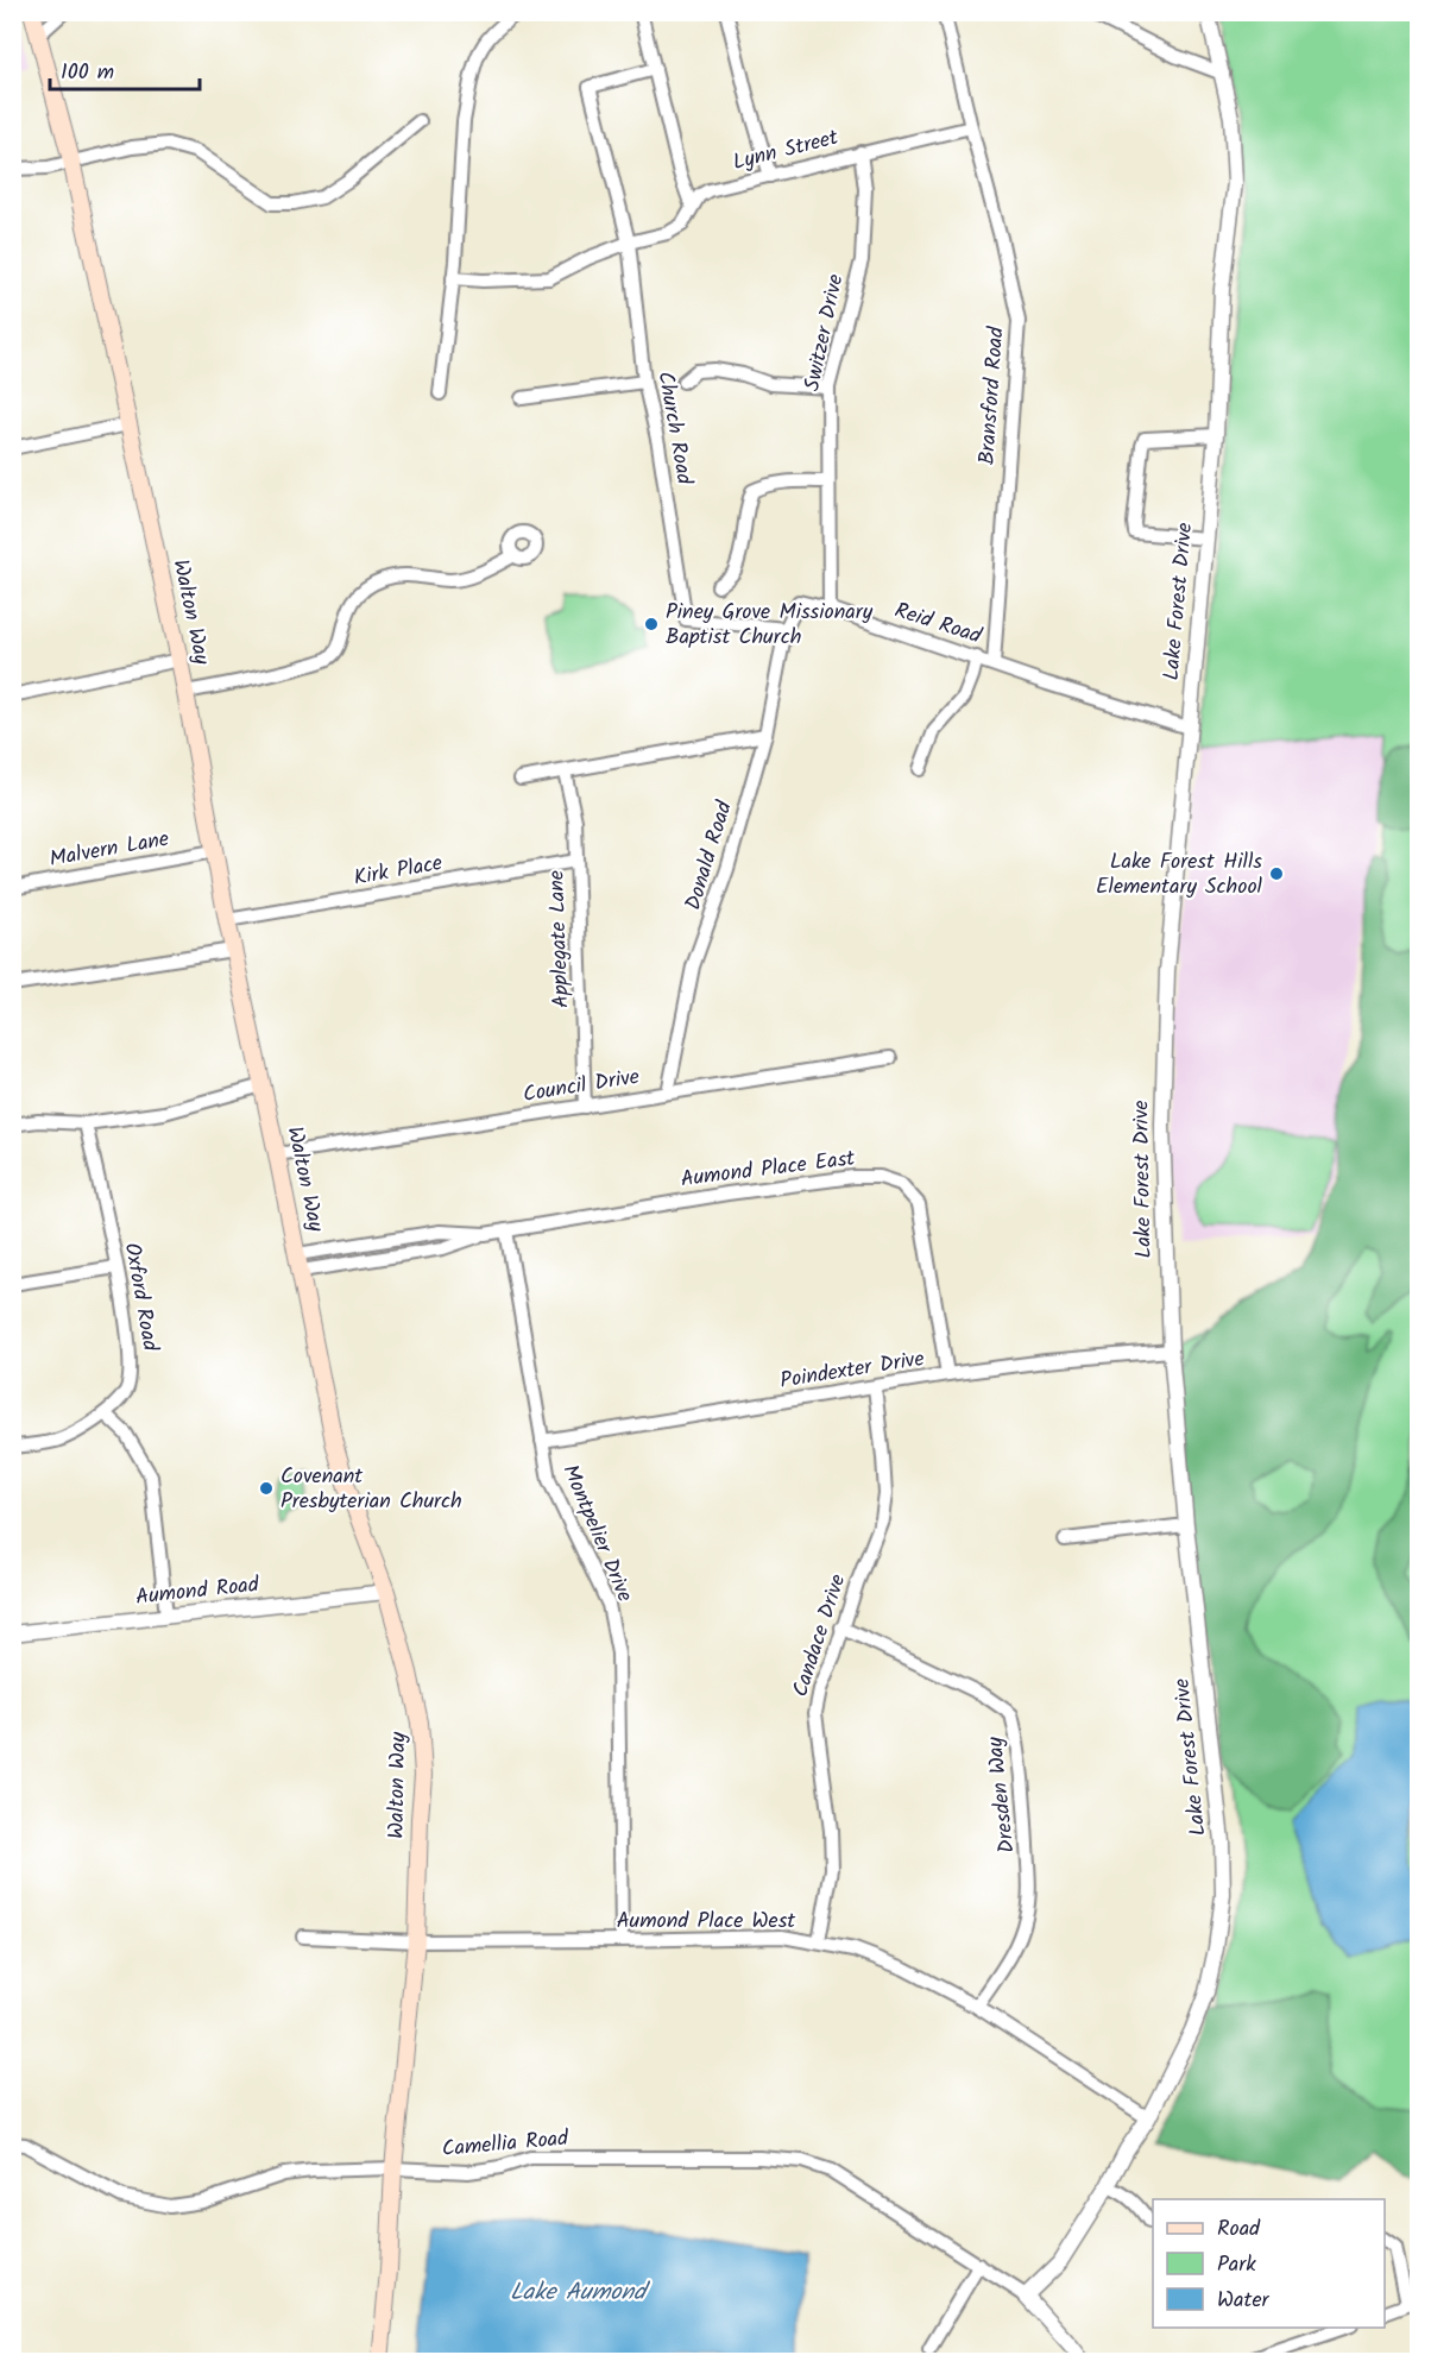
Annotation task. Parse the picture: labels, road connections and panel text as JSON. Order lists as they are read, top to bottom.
{
  "streets": {
    "main road": ["Walton Way"],
    "street": [
      "Lynn Street",
      "Switzer Drive",
      "Bransford Road",
      "Church Road",
      "Lake Forest Drive",
      "Reid Road",
      "Malvern Lane",
      "Donald Road",
      "Kirk Place",
      "Applegate Lane",
      "Council Drive",
      "Aumond Place East",
      "Oxford Road",
      "Poindexter Drive",
      "Montpelier Drive",
      "Aumond Road",
      "Candace Drive",
      "Dresden Way",
      "Aumond Place West",
      "Camellia Road"
    ]
  },
  "crossings": [
    ["Lynn Street", "Switzer Drive"],
    ["Lynn Street", "Bransford Road"],
    ["Lynn Street", "Church Road"],
    ["Switzer Drive", "Reid Road"],
    ["Bransford Road", "Reid Road"],
    ["Church Road", "Reid Road"],
    ["Church Road", "Donald Road"],
    ["Lake Forest Drive", "Reid Road"],
    ["Lake Forest Drive", "Poindexter Drive"],
    ["Lake Forest Drive", "Aumond Place West"],
    ["Lake Forest Drive", "Camellia Road"],
    ["Walton Way", "Malvern Lane"],
    ["Walton Way", "Kirk Place"],
    ["Walton Way", "Council Drive"],
    ["Walton Way", "Aumond Place East"],
    ["Walton Way", "Aumond Road"],
    ["Walton Way", "Aumond Place West"],
    ["Walton Way", "Camellia Road"],
    ["Reid Road", "Donald Road"],
    ["Donald Road", "Council Drive"],
    ["Kirk Place", "Applegate Lane"],
    ["Applegate Lane", "Council Drive"],
    ["Aumond Place East", "Poindexter Drive"],
    ["Aumond Place East", "Montpelier Drive"],
    ["Poindexter Drive", "Montpelier Drive"],
    ["Poindexter Drive", "Candace Drive"],
    ["Montpelier Drive", "Aumond Place West"],
    ["Candace Drive", "Dresden Way"],
    ["Candace Drive", "Aumond Place West"],
    ["Dresden Way", "Aumond Place West"]
  ],
  "water": ["Lake Aumond"],
  "places": ["Piney Grove Missionary Baptist Church", "Lake Forest Hills Elementary School", "Covenant Presbyterian Church"],
  "legend": ["Road", "Park", "Water"],
  "scale_bar": "100 m"
}
